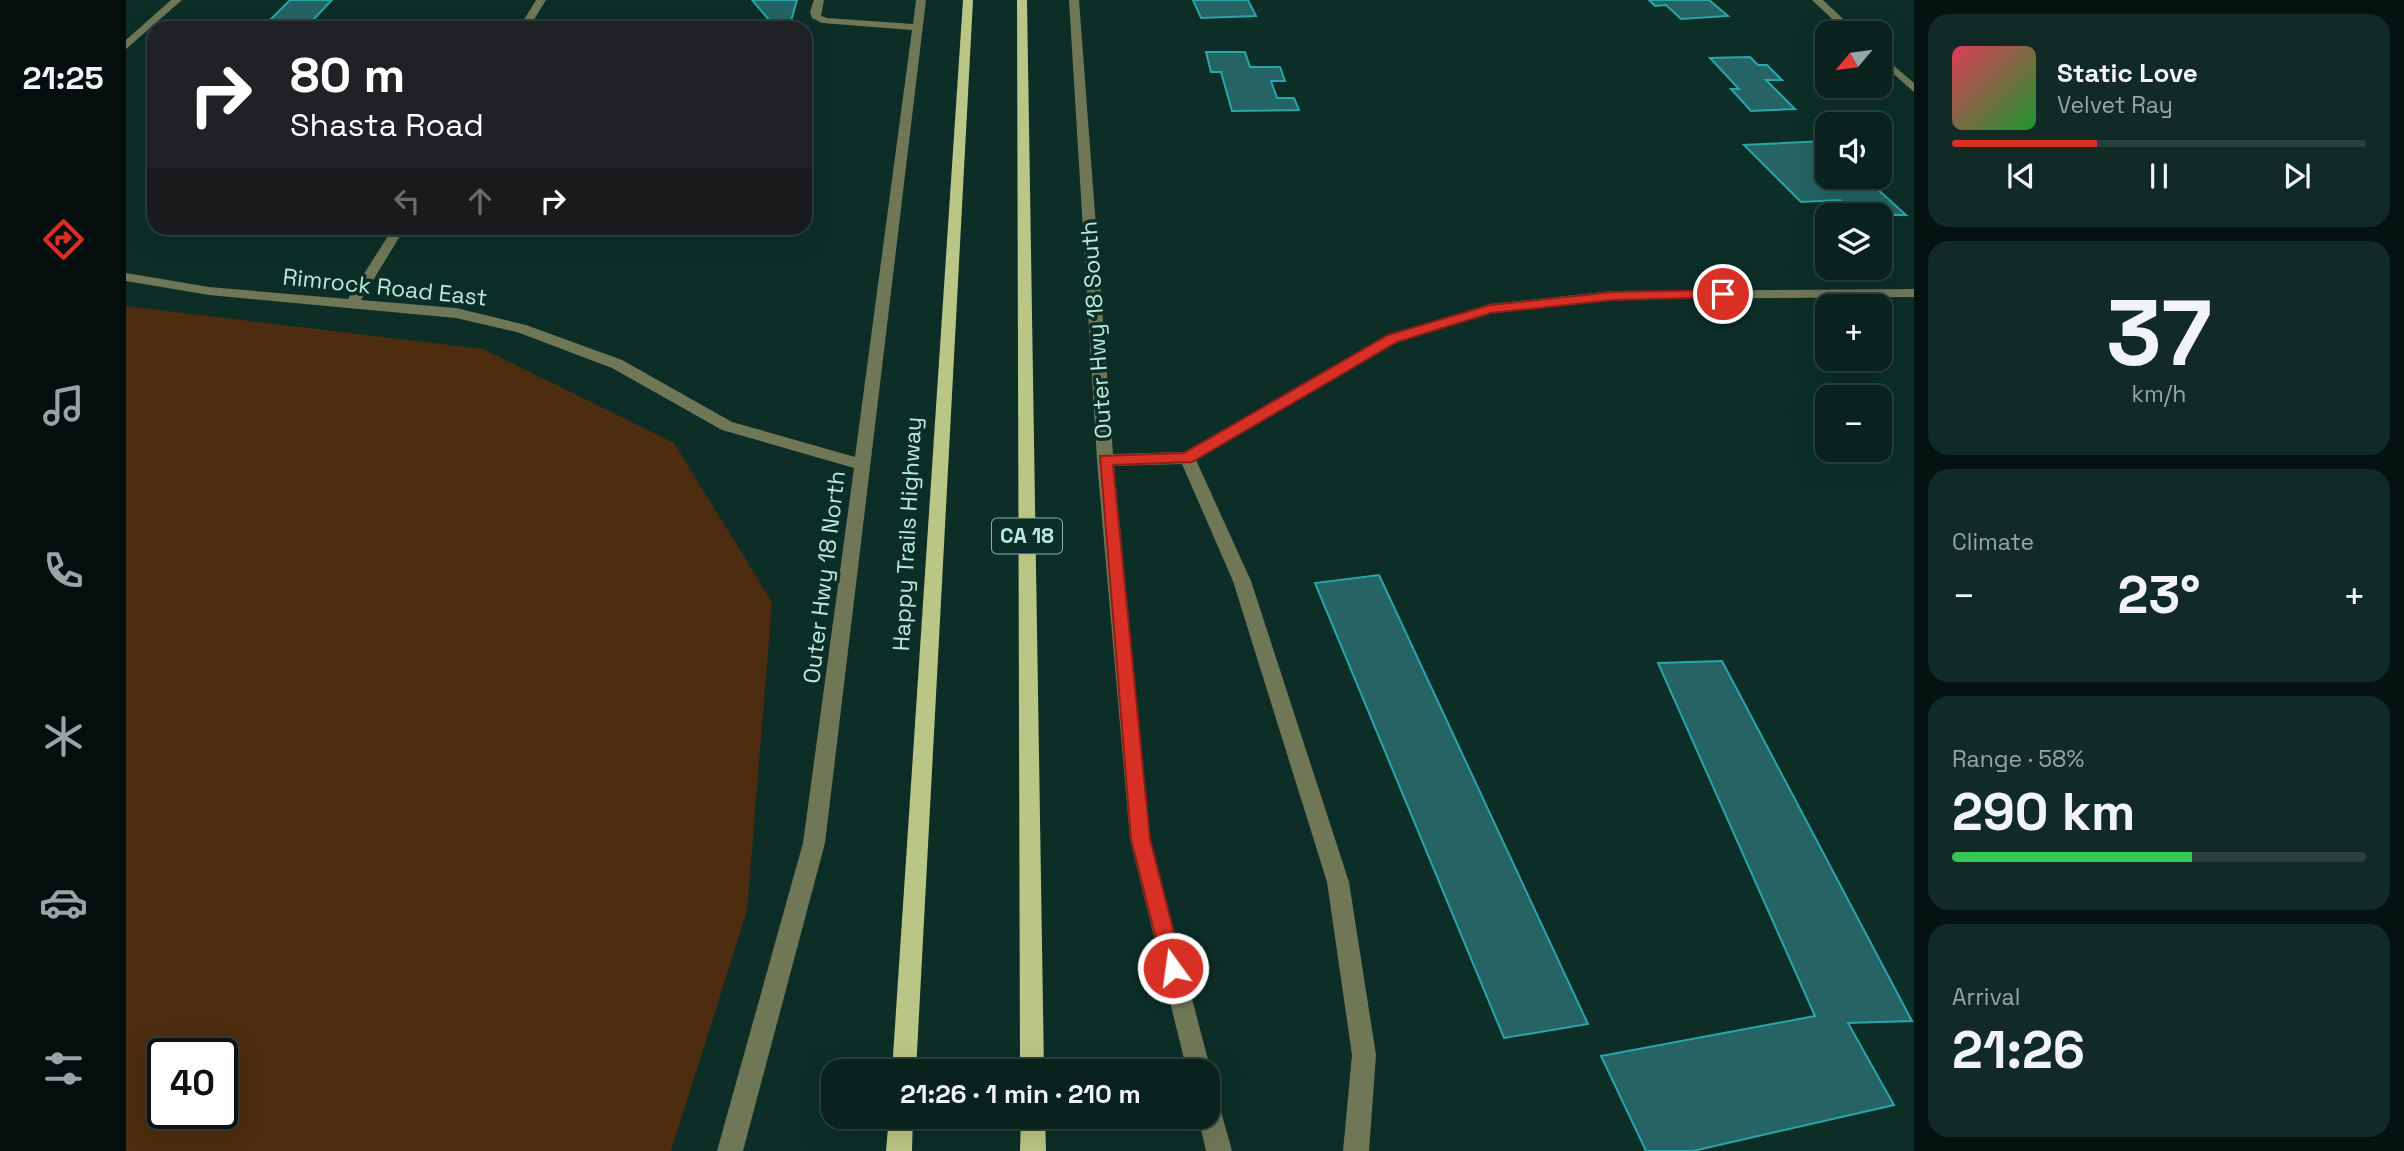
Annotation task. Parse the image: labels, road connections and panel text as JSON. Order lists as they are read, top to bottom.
{
  "streets": {
    "main road": ["Happy Trails Highway", "CA 18"],
    "street": ["Rimrock Road East", "Outer Hwy 18 South", "Outer Hwy 18 North"]
  },
  "crossings": [
    ["Rimrock Road East", "Outer Hwy 18 North"]
  ],
  "north": "bottom left",
  "page": {
    "tabs": "21:25",
    "map_buttons": ["+", "−"],
    "turn": ["80 m", "Shasta Road"],
    "song": ["Static Love", "Velvet Ray"],
    "tile": [
      ["37", "km/h"],
      "Climate",
      ["Range · 58%", "290 km"],
      ["Arrival", "21:26"]
    ],
    "heat": ["−", "23°", "+"],
    "limit": "40",
    "trip": "21:26 · 1 min · 210 m"
  }
}
